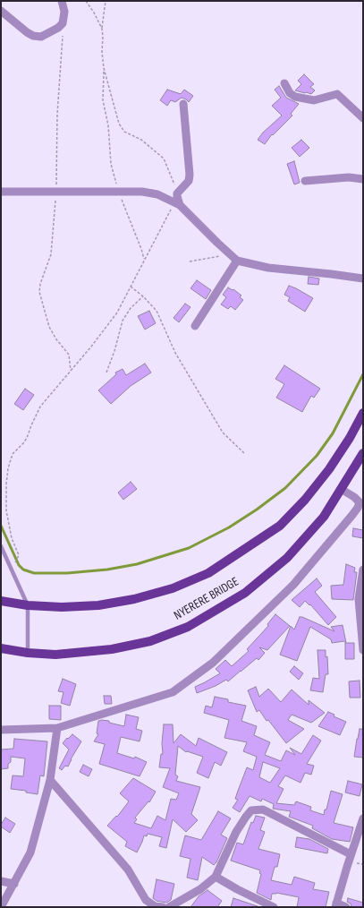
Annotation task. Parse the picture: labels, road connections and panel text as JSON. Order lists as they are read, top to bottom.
{
  "streets": {
    "main road": ["NYERERE BRIDGE"]
  }
}
